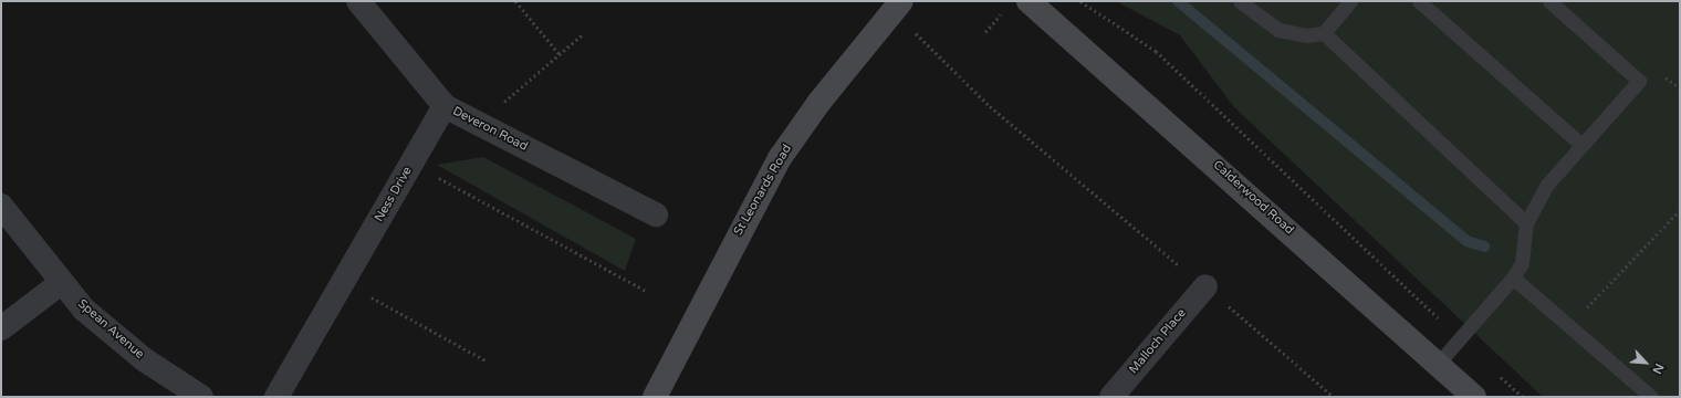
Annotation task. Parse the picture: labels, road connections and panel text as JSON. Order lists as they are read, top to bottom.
{
  "streets": {
    "street": [
      "Deveron Road",
      "St Leonards Road",
      "Ness Drive",
      "Calderwood Road",
      "Spean Avenue",
      "Malloch Place"
    ]
  },
  "crossings": [
    ["Deveron Road", "Ness Drive"]
  ],
  "north": "bottom right"
}
